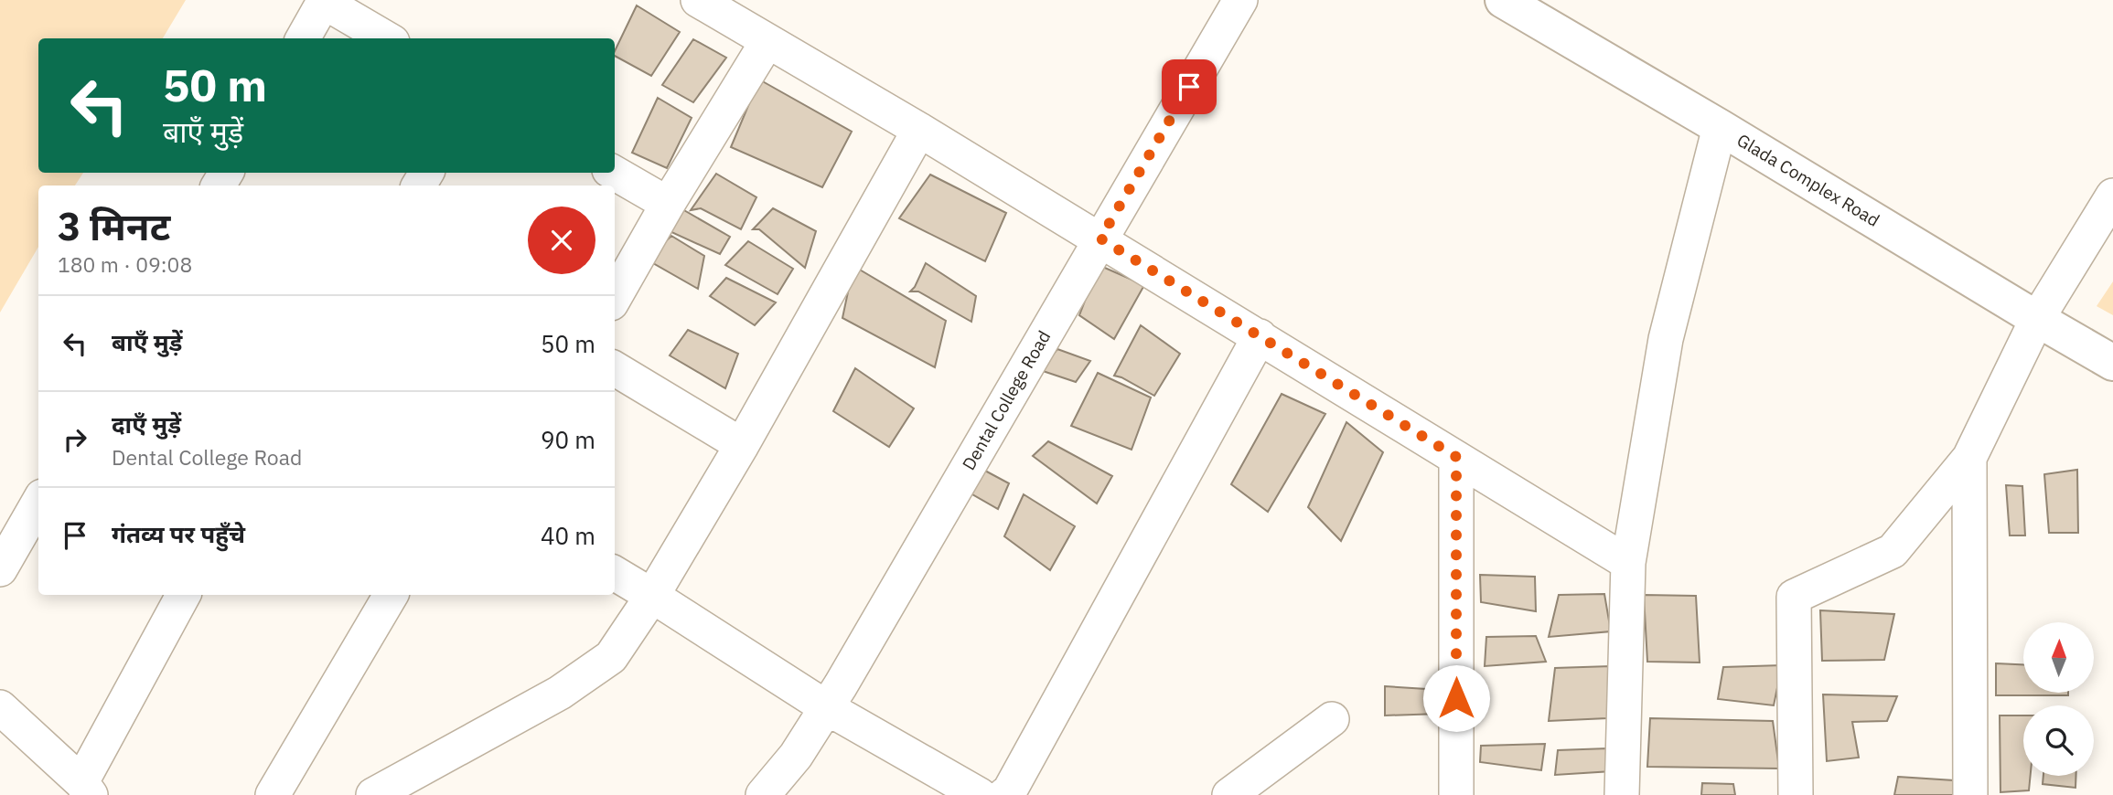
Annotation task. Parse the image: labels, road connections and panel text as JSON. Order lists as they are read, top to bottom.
{
  "streets": {
    "street": ["Glada Complex Road", "Dental College Road"]
  },
  "north": "top",
  "page": {
    "turn": ["50 m", "बाएँ मुड़ें"],
    "heading": ["3 मिनट", "180 m · 09:08"],
    "list": [
      {
        "name": "बाएँ मुड़ें",
        "value": "50 m"
      },
      {
        "name": "दाएँ मुड़ें",
        "note": "Dental College Road",
        "value": "90 m"
      },
      {
        "name": "गंतव्य पर पहुँचे",
        "value": "40 m"
      }
    ]
  }
}
